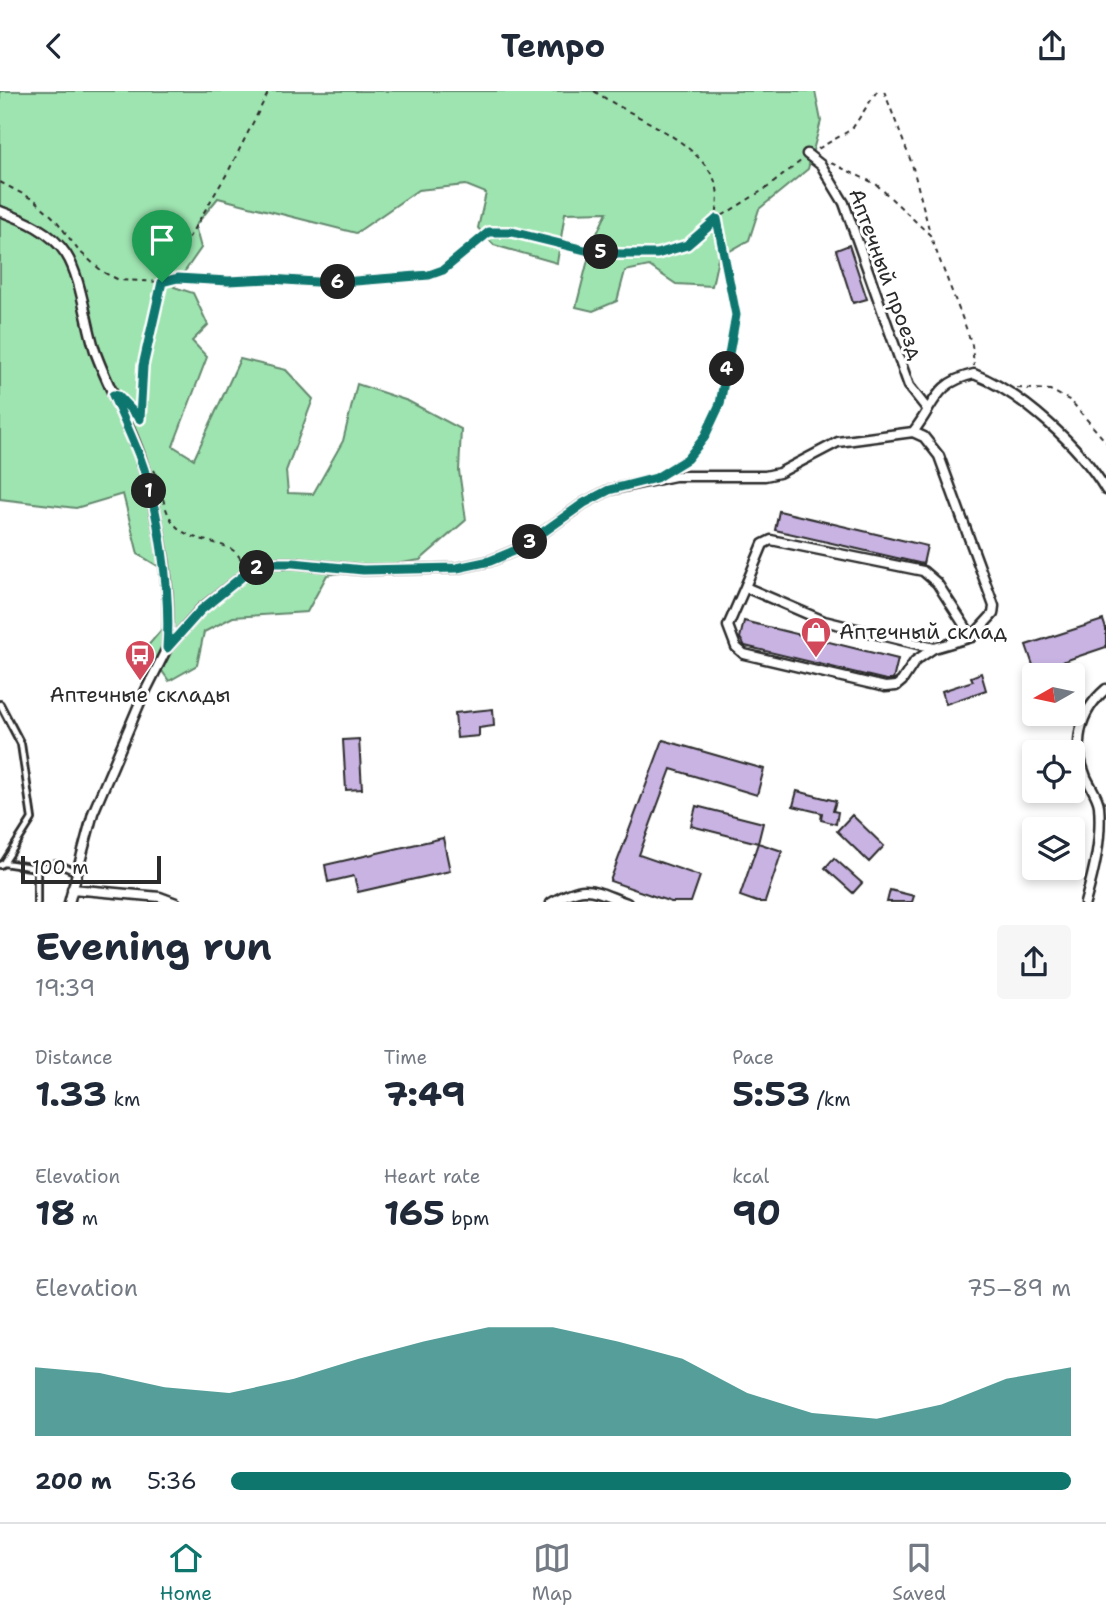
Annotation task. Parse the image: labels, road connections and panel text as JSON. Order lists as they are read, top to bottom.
{
  "streets": {
    "street": ["Аптечный проезд"]
  },
  "places": {
    "shop": ["Аптечный склад"],
    "bus stop": ["Аптечные склады"]
  },
  "scale_bar": "100 m",
  "north": "left",
  "page": {
    "header": "Tempo",
    "pins": [
      "5",
      "6",
      "4",
      "1",
      "3",
      "2"
    ],
    "scale": "100 m",
    "heading": ["Evening run", "19:39"],
    "stats": [
      ["Distance", "1.33 km"],
      ["Time", "7:49"],
      ["Pace", "5:53 /km"],
      ["Elevation", "18 m"],
      ["Heart rate", "165 bpm"],
      ["kcal", "90"]
    ],
    "chart": ["Elevation", "75–89 m"],
    "list": [
      {
        "name": "200 m",
        "note": "5:36"
      }
    ],
    "tabs": ["Home", "Map", "Saved"]
  }
}
